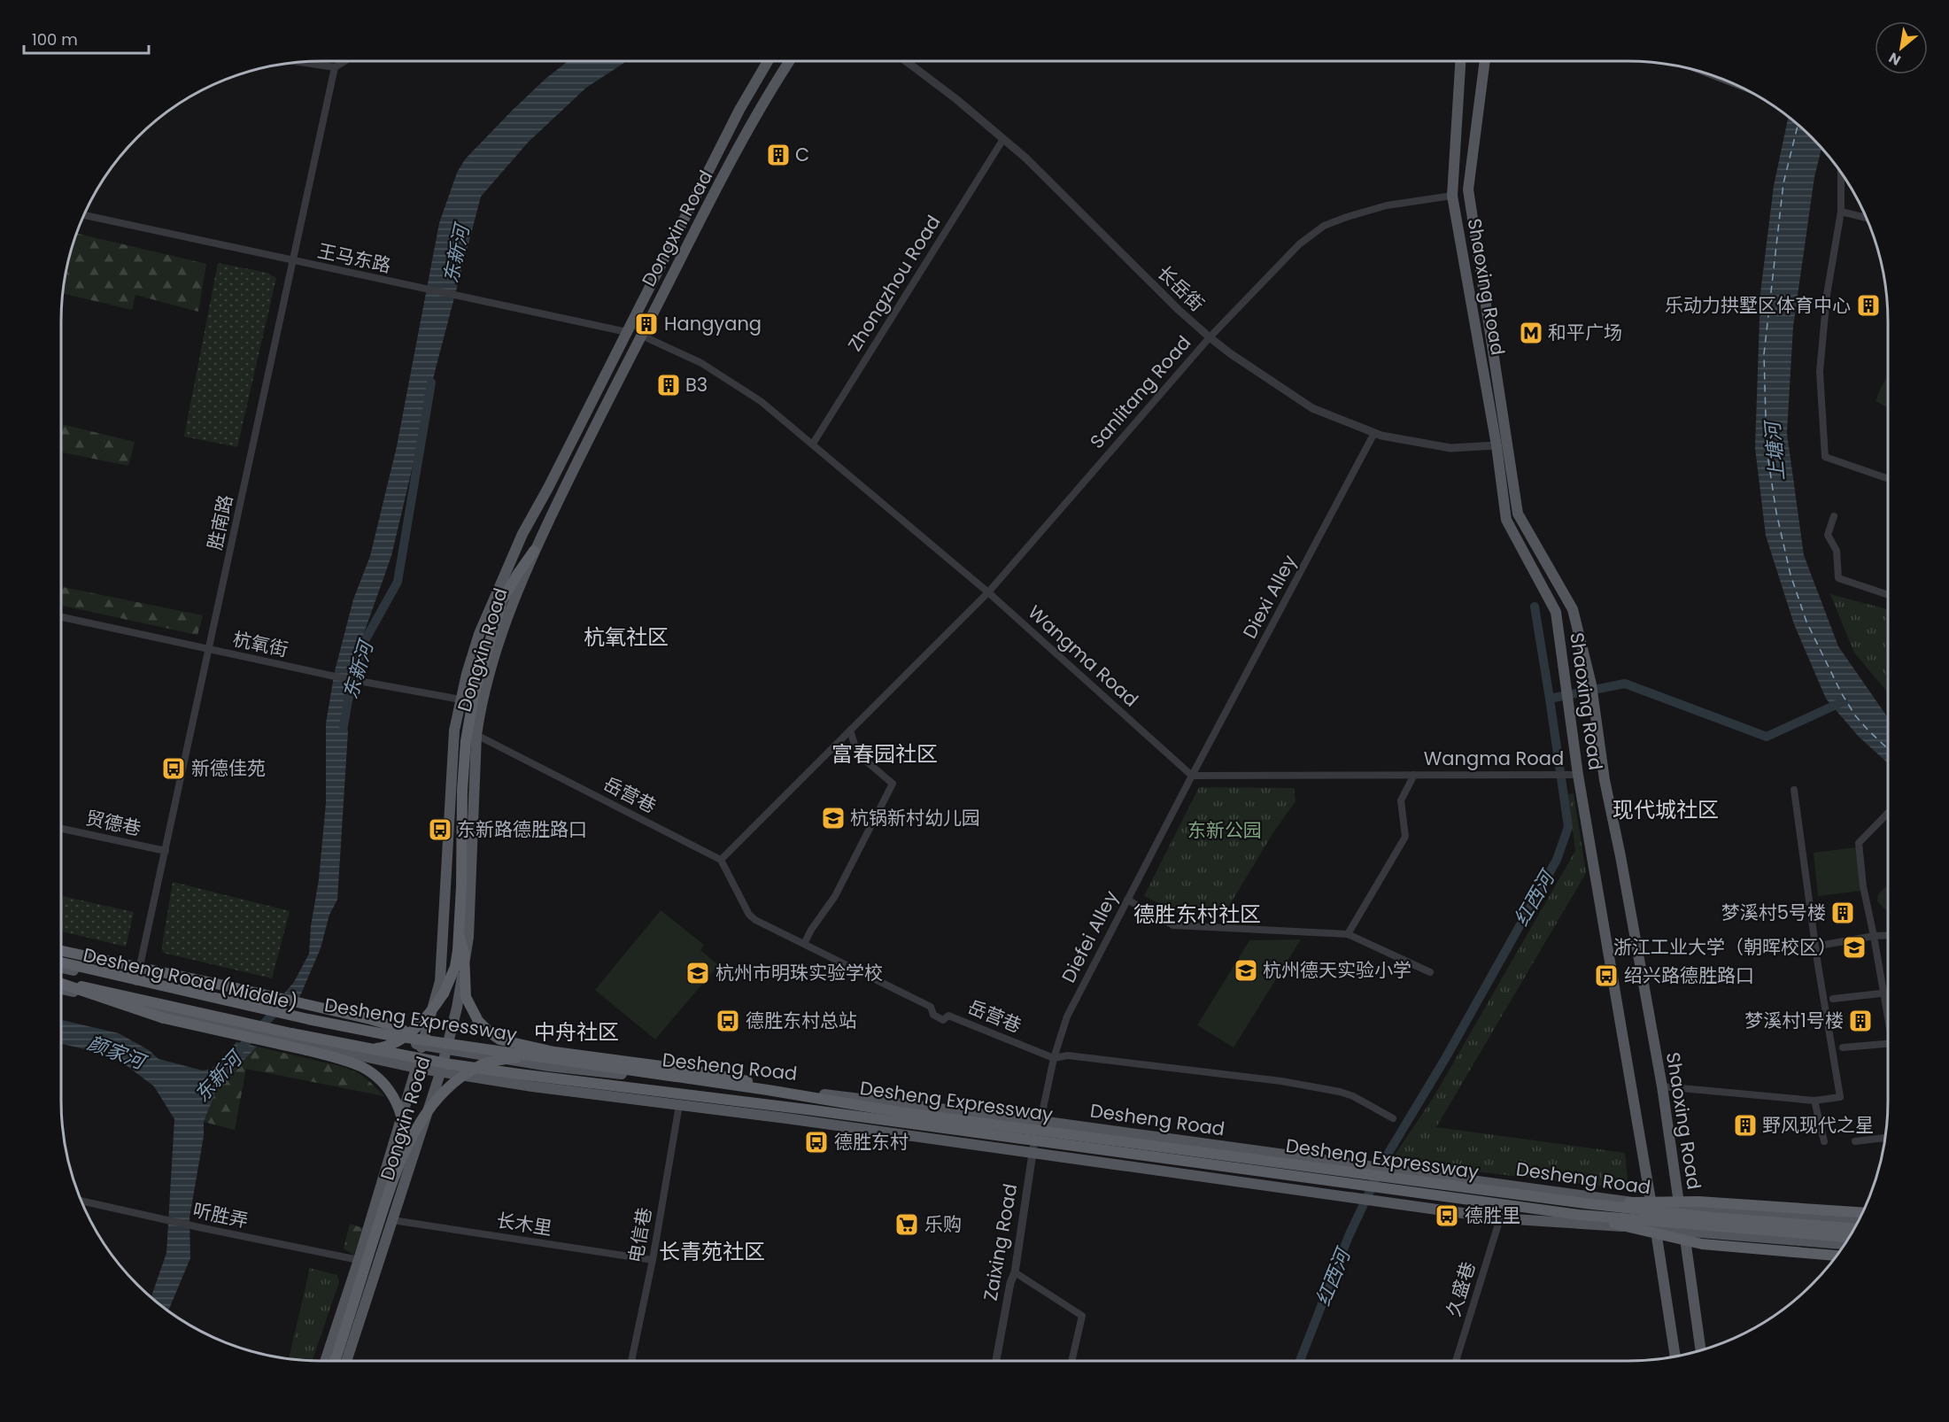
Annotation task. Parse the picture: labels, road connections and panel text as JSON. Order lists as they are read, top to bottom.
{
  "streets": {
    "highway": ["Desheng Expressway"],
    "main road": [
      "Dongxin Road",
      "Shaoxing Road",
      "Desheng Road (Middle)",
      "Desheng Road"
    ],
    "street": [
      "王马东路",
      "Zhongzhou Road",
      "长岳街",
      "Sanlitang Road",
      "胜南路",
      "Diexi Alley",
      "杭氧街",
      "Wangma Road",
      "岳营巷",
      "贸德巷",
      "Diefei Alley",
      "听胜弄",
      "长木里",
      "电信巷",
      "Zaixing Road",
      "久盛巷"
    ]
  },
  "crossings": [
    ["Dongxin Road", "王马东路"],
    ["Dongxin Road", "杭氧街"],
    ["Dongxin Road", "Wangma Road"],
    ["Dongxin Road", "岳营巷"],
    ["Dongxin Road", "Desheng Road (Middle)"],
    ["Dongxin Road", "Desheng Road"],
    ["Dongxin Road", "听胜弄"],
    ["Dongxin Road", "长木里"],
    ["王马东路", "胜南路"],
    ["Zhongzhou Road", "长岳街"],
    ["Zhongzhou Road", "Wangma Road"],
    ["Shaoxing Road", "长岳街"],
    ["Shaoxing Road", "Sanlitang Road"],
    ["Shaoxing Road", "Wangma Road"],
    ["Shaoxing Road", "Desheng Road"],
    ["长岳街", "Sanlitang Road"],
    ["长岳街", "Diexi Alley"],
    ["Sanlitang Road", "Wangma Road"],
    ["Sanlitang Road", "岳营巷"],
    ["胜南路", "杭氧街"],
    ["胜南路", "贸德巷"],
    ["胜南路", "Desheng Road (Middle)"],
    ["Diexi Alley", "Wangma Road"],
    ["Diexi Alley", "Diefei Alley"],
    ["Wangma Road", "Diefei Alley"],
    ["岳营巷", "Diefei Alley"],
    ["Diefei Alley", "Desheng Road"],
    ["Diefei Alley", "Zaixing Road"],
    ["Desheng Road (Middle)", "Desheng Road"],
    ["Desheng Road", "Zaixing Road"],
    ["长木里", "电信巷"]
  ],
  "districts": [
    "杭氧社区",
    "富春园社区",
    "现代城社区",
    "德胜东村社区",
    "中舟社区",
    "长青苑社区"
  ],
  "water": [
    "东新河",
    "上塘河",
    "红西河",
    "颜家河"
  ],
  "parks": ["东新公园"],
  "places": {
    "building": [
      "C",
      "乐动力拱墅区体育中心",
      "Hangyang",
      "B3",
      "梦溪村5号楼",
      "梦溪村1号楼",
      "野风现代之星"
    ],
    "metro station": ["和平广场"],
    "bus stop": [
      "新德佳苑",
      "东新路德胜路口",
      "绍兴路德胜路口",
      "德胜东村总站",
      "德胜东村",
      "德胜里"
    ],
    "school or university": [
      "杭锅新村幼儿园",
      "浙江工业大学（朝晖校区）",
      "杭州德天实验小学",
      "杭州市明珠实验学校"
    ],
    "supermarket": ["乐购"]
  },
  "scale_bar": "100 m",
  "north": "bottom left"
}
